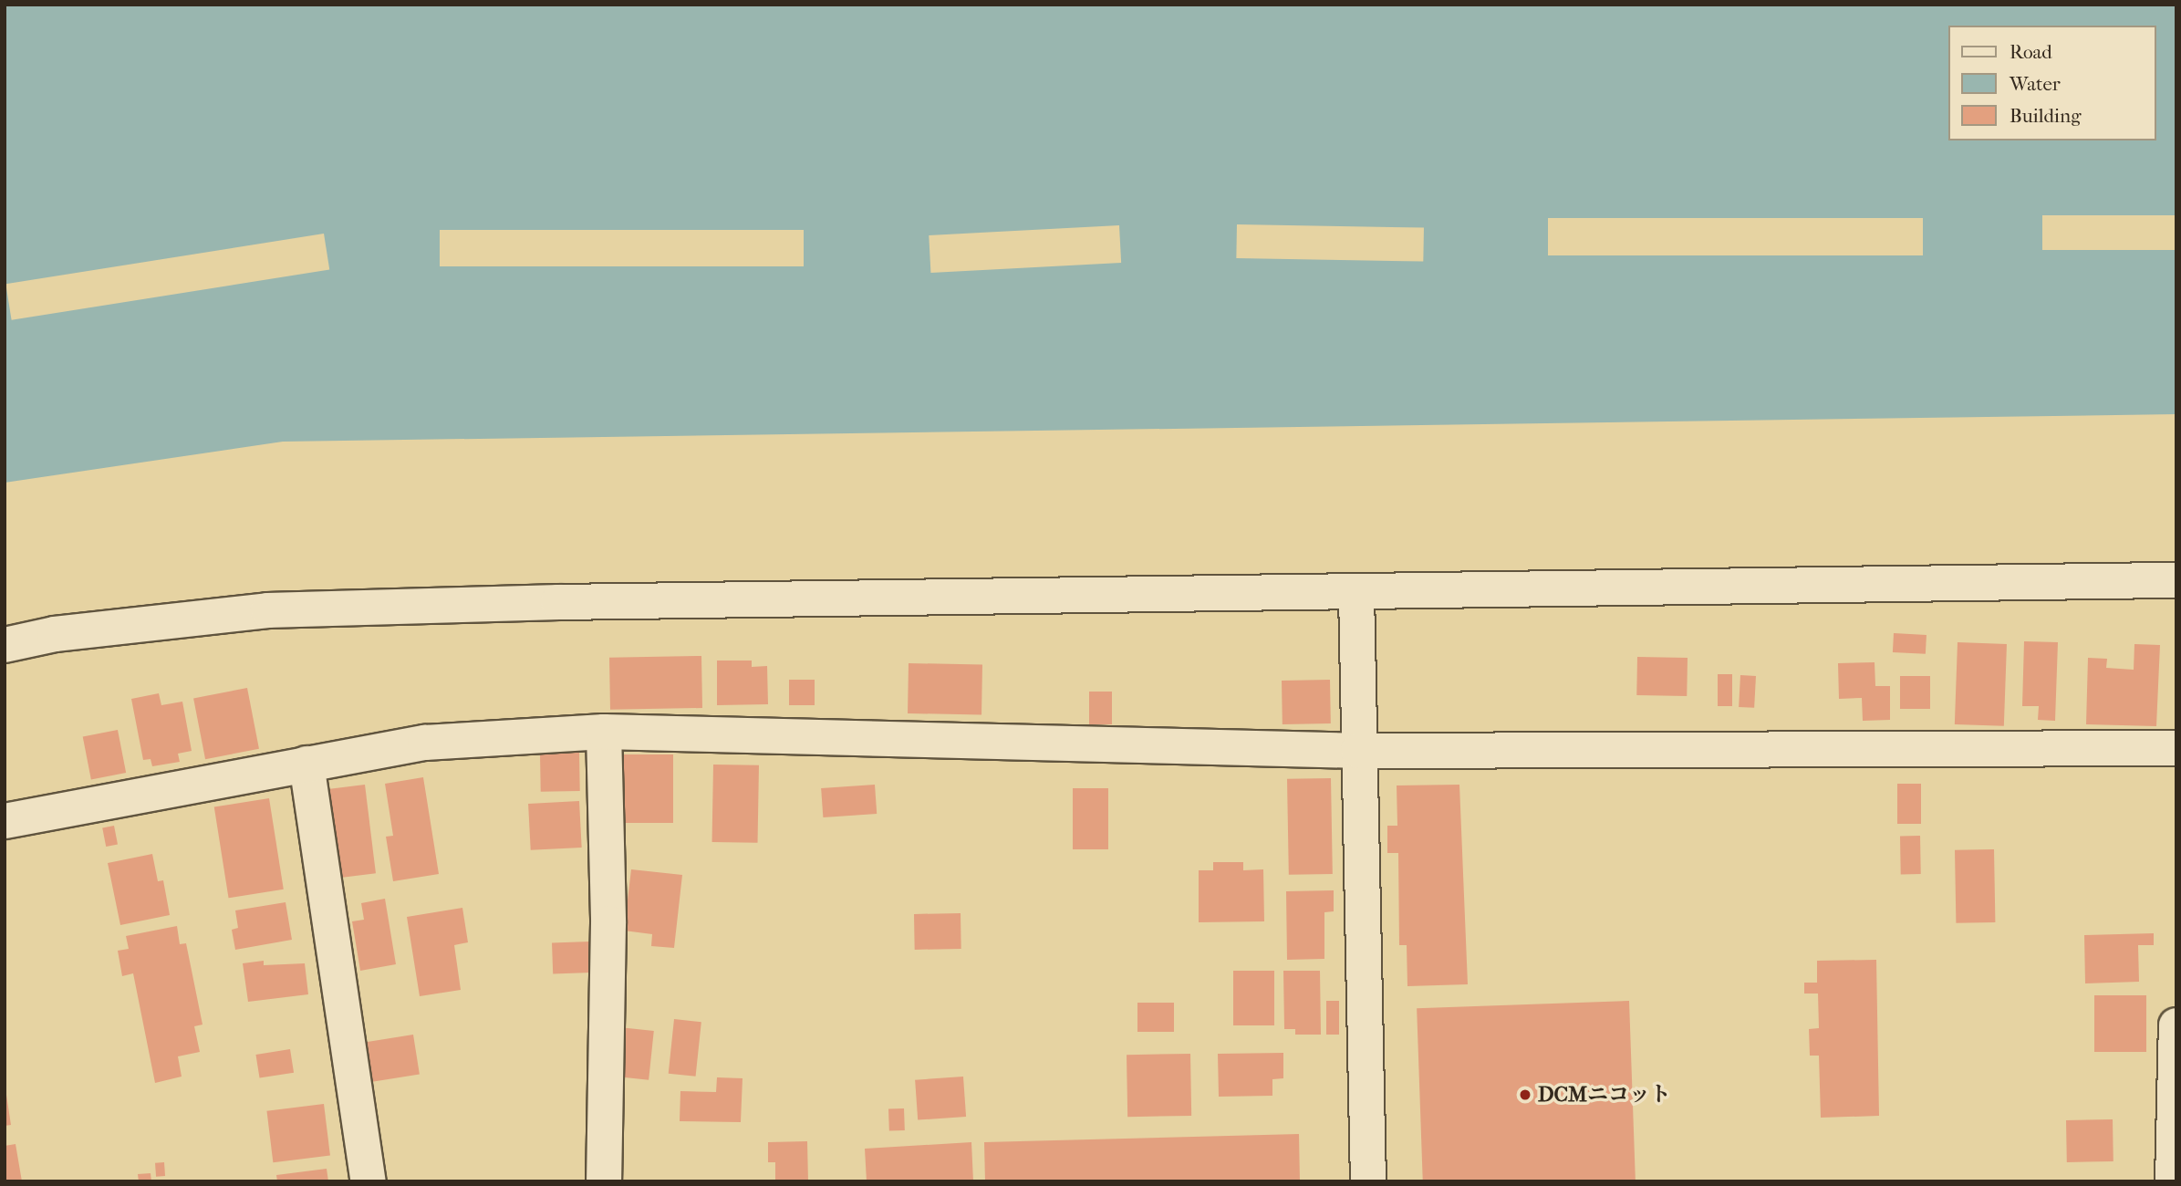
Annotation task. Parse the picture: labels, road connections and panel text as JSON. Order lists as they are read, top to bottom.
{
  "places": ["DCMニコット"],
  "legend": ["Road", "Water", "Building"]
}
